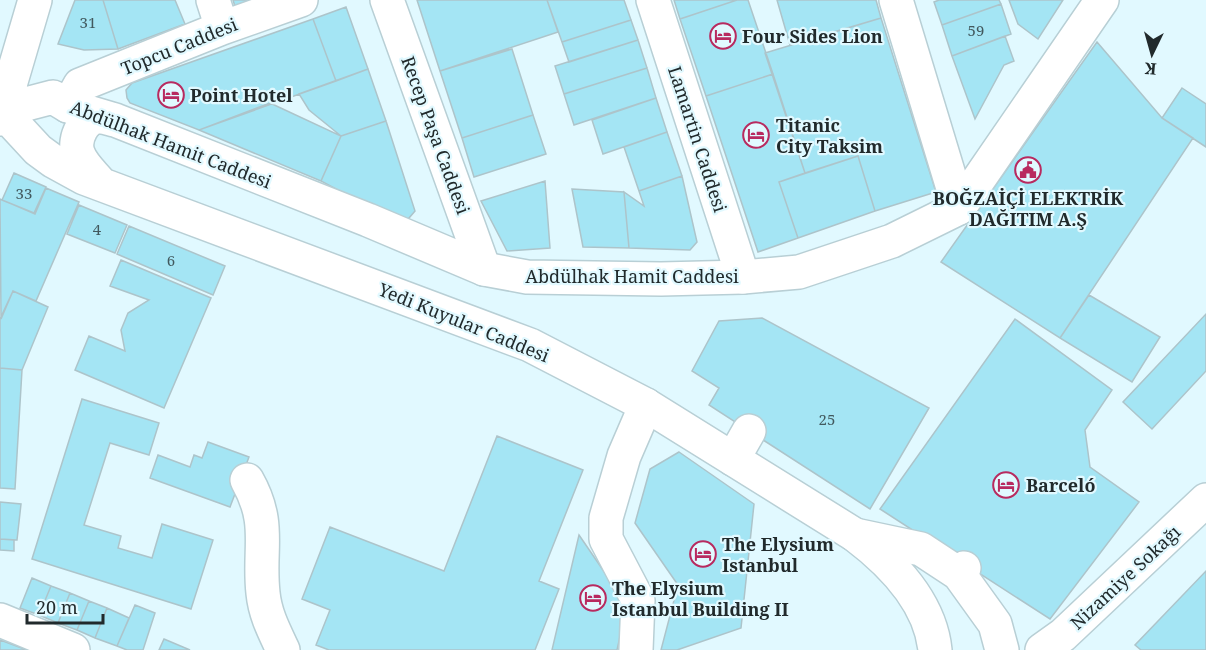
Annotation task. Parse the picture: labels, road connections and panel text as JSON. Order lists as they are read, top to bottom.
{
  "streets": {
    "main road": [
      "Topcu Caddesi",
      "Recep Paşa Caddesi",
      "Lamartin Caddesi",
      "Abdülhak Hamit Caddesi",
      "Yedi Kuyular Caddesi",
      "Nizamiye Sokağı"
    ]
  },
  "crossings": [
    ["Topcu Caddesi", "Abdülhak Hamit Caddesi"],
    ["Recep Paşa Caddesi", "Abdülhak Hamit Caddesi"],
    ["Lamartin Caddesi", "Abdülhak Hamit Caddesi"],
    ["Abdülhak Hamit Caddesi", "Yedi Kuyular Caddesi"]
  ],
  "places": {
    "hotel": [
      "Four Sides Lion",
      "Point Hotel",
      "Titanic City Taksim",
      "Barceló",
      "The Elysium Istanbul",
      "The Elysium Istanbul Building II"
    ],
    "public building": ["BOĞZAİÇİ ELEKTRİK DAĞITIM A.Ş"]
  },
  "house_numbers": [
    "31",
    "59",
    "33",
    "4",
    "6",
    "25"
  ],
  "scale_bar": "20 m",
  "north": "bottom"
}
